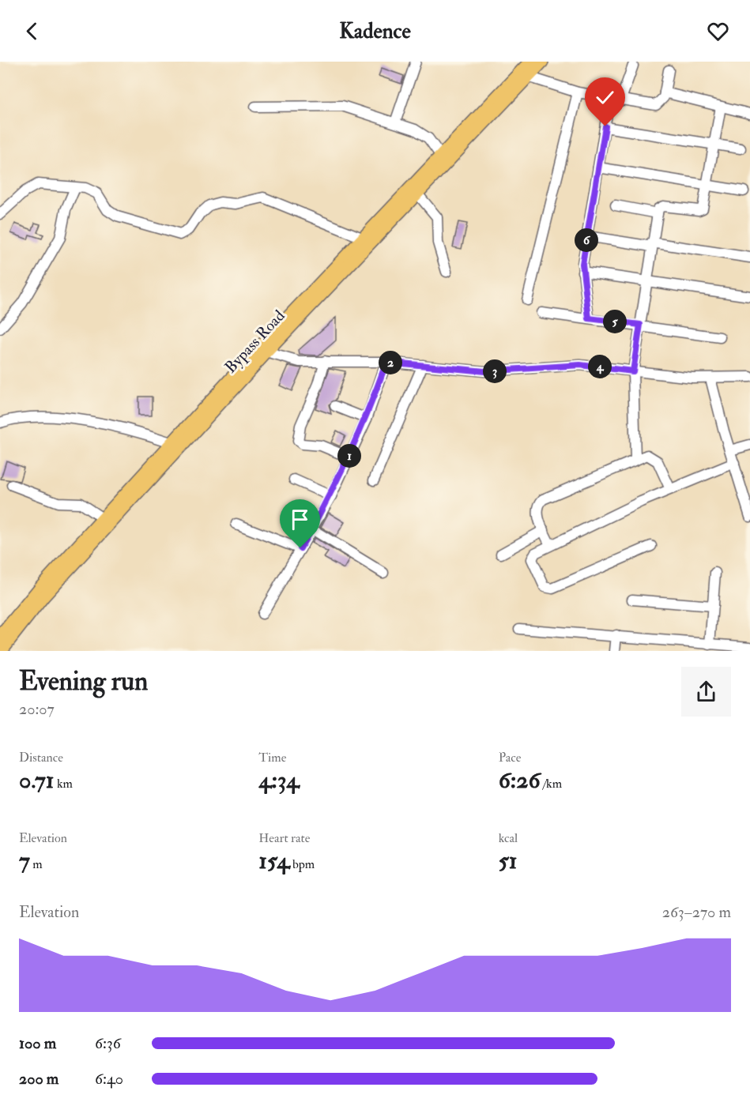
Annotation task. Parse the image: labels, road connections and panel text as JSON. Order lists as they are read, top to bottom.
{
  "streets": {
    "main road": ["Bypass Road"]
  },
  "page": {
    "header": "Kadence",
    "pins": [
      "6",
      "5",
      "2",
      "4",
      "3",
      "1"
    ],
    "heading": ["Evening run", "20:07"],
    "stats": [
      ["Distance", "0.71 km"],
      ["Time", "4:34"],
      ["Pace", "6:26 /km"],
      ["Elevation", "7 m"],
      ["Heart rate", "154 bpm"],
      ["kcal", "51"]
    ],
    "chart": ["Elevation", "263–270 m"],
    "list": [
      {
        "name": "100 m",
        "note": "6:36"
      },
      {
        "name": "200 m",
        "note": "6:40"
      }
    ]
  }
}
